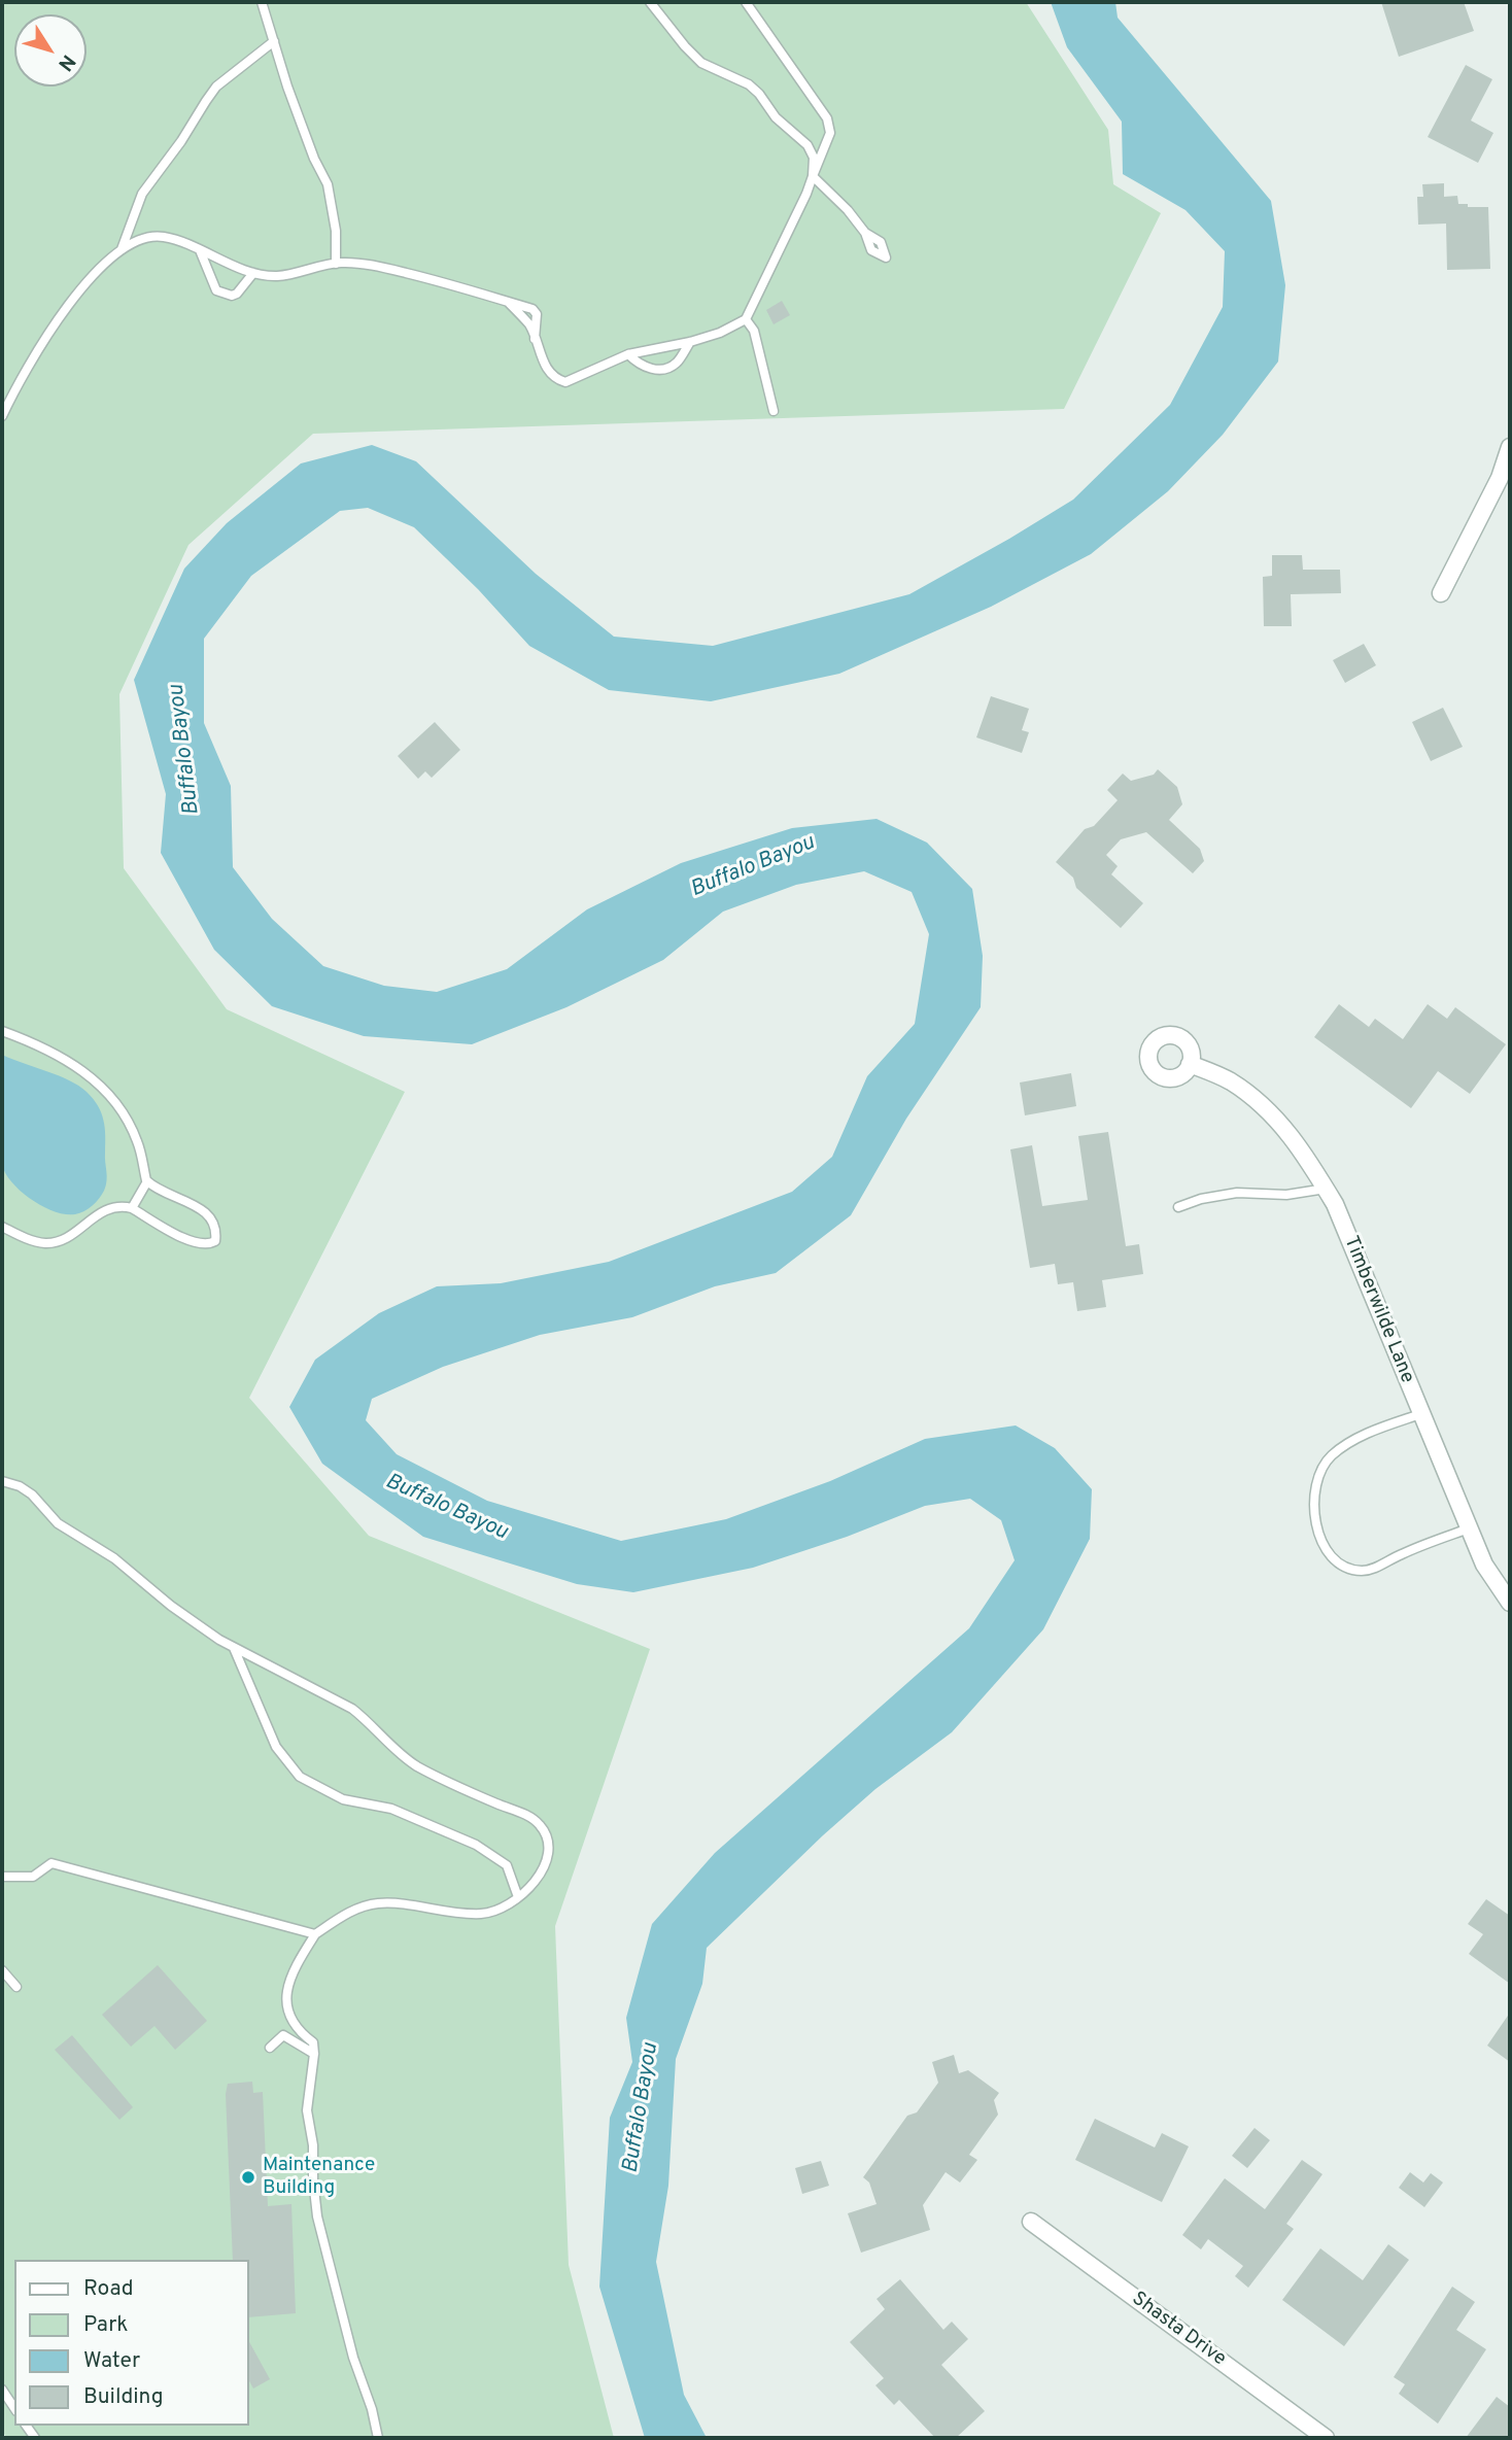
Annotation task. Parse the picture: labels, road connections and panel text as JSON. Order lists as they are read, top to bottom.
{
  "streets": {
    "street": ["Timberwilde Lane", "Shasta Drive"]
  },
  "water": ["Buffalo Bayou"],
  "places": ["Maintenance Building"],
  "legend": [
    "Road",
    "Park",
    "Water",
    "Building"
  ],
  "north": "bottom right"
}
